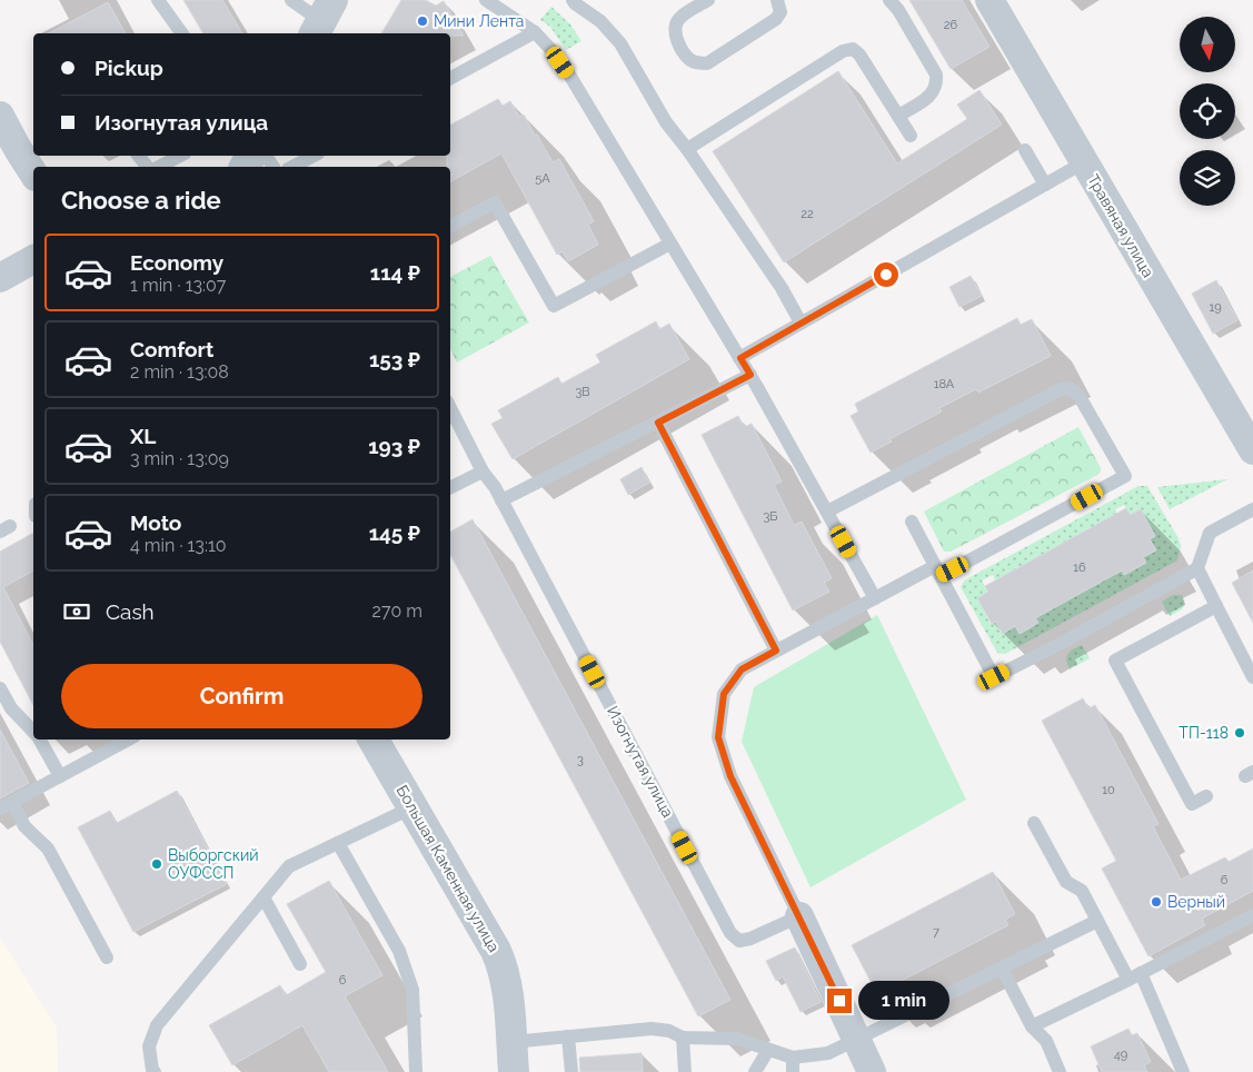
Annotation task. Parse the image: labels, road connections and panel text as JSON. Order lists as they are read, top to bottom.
{
  "streets": {
    "street": ["Травяная улица", "Большая Каменная улица"],
    "lane": ["Изогнутая улица"]
  },
  "places": [
    "Мини Лента",
    "ТП-118",
    "Выборгский ОУФССП",
    "Верный"
  ],
  "house_numbers": [
    "26",
    "5А",
    "22",
    "19",
    "18А",
    "3В",
    "3Б",
    "16",
    "3",
    "10",
    "6",
    "7",
    "6",
    "49"
  ],
  "north": "bottom",
  "page": {
    "banner": ["Pickup", "Изогнутая улица"],
    "heading": "Choose a ride",
    "list": [
      {
        "name": "Economy",
        "note": "1 min · 13:07",
        "value": "114 ₽"
      },
      {
        "name": "Comfort",
        "note": "2 min · 13:08",
        "value": "153 ₽"
      },
      {
        "name": "XL",
        "note": "3 min · 13:09",
        "value": "193 ₽"
      },
      {
        "name": "Moto",
        "note": "4 min · 13:10",
        "value": "145 ₽"
      }
    ],
    "pay": ["Cash", "270 m"],
    "buttons": "Confirm",
    "bubble": "1 min"
  }
}
